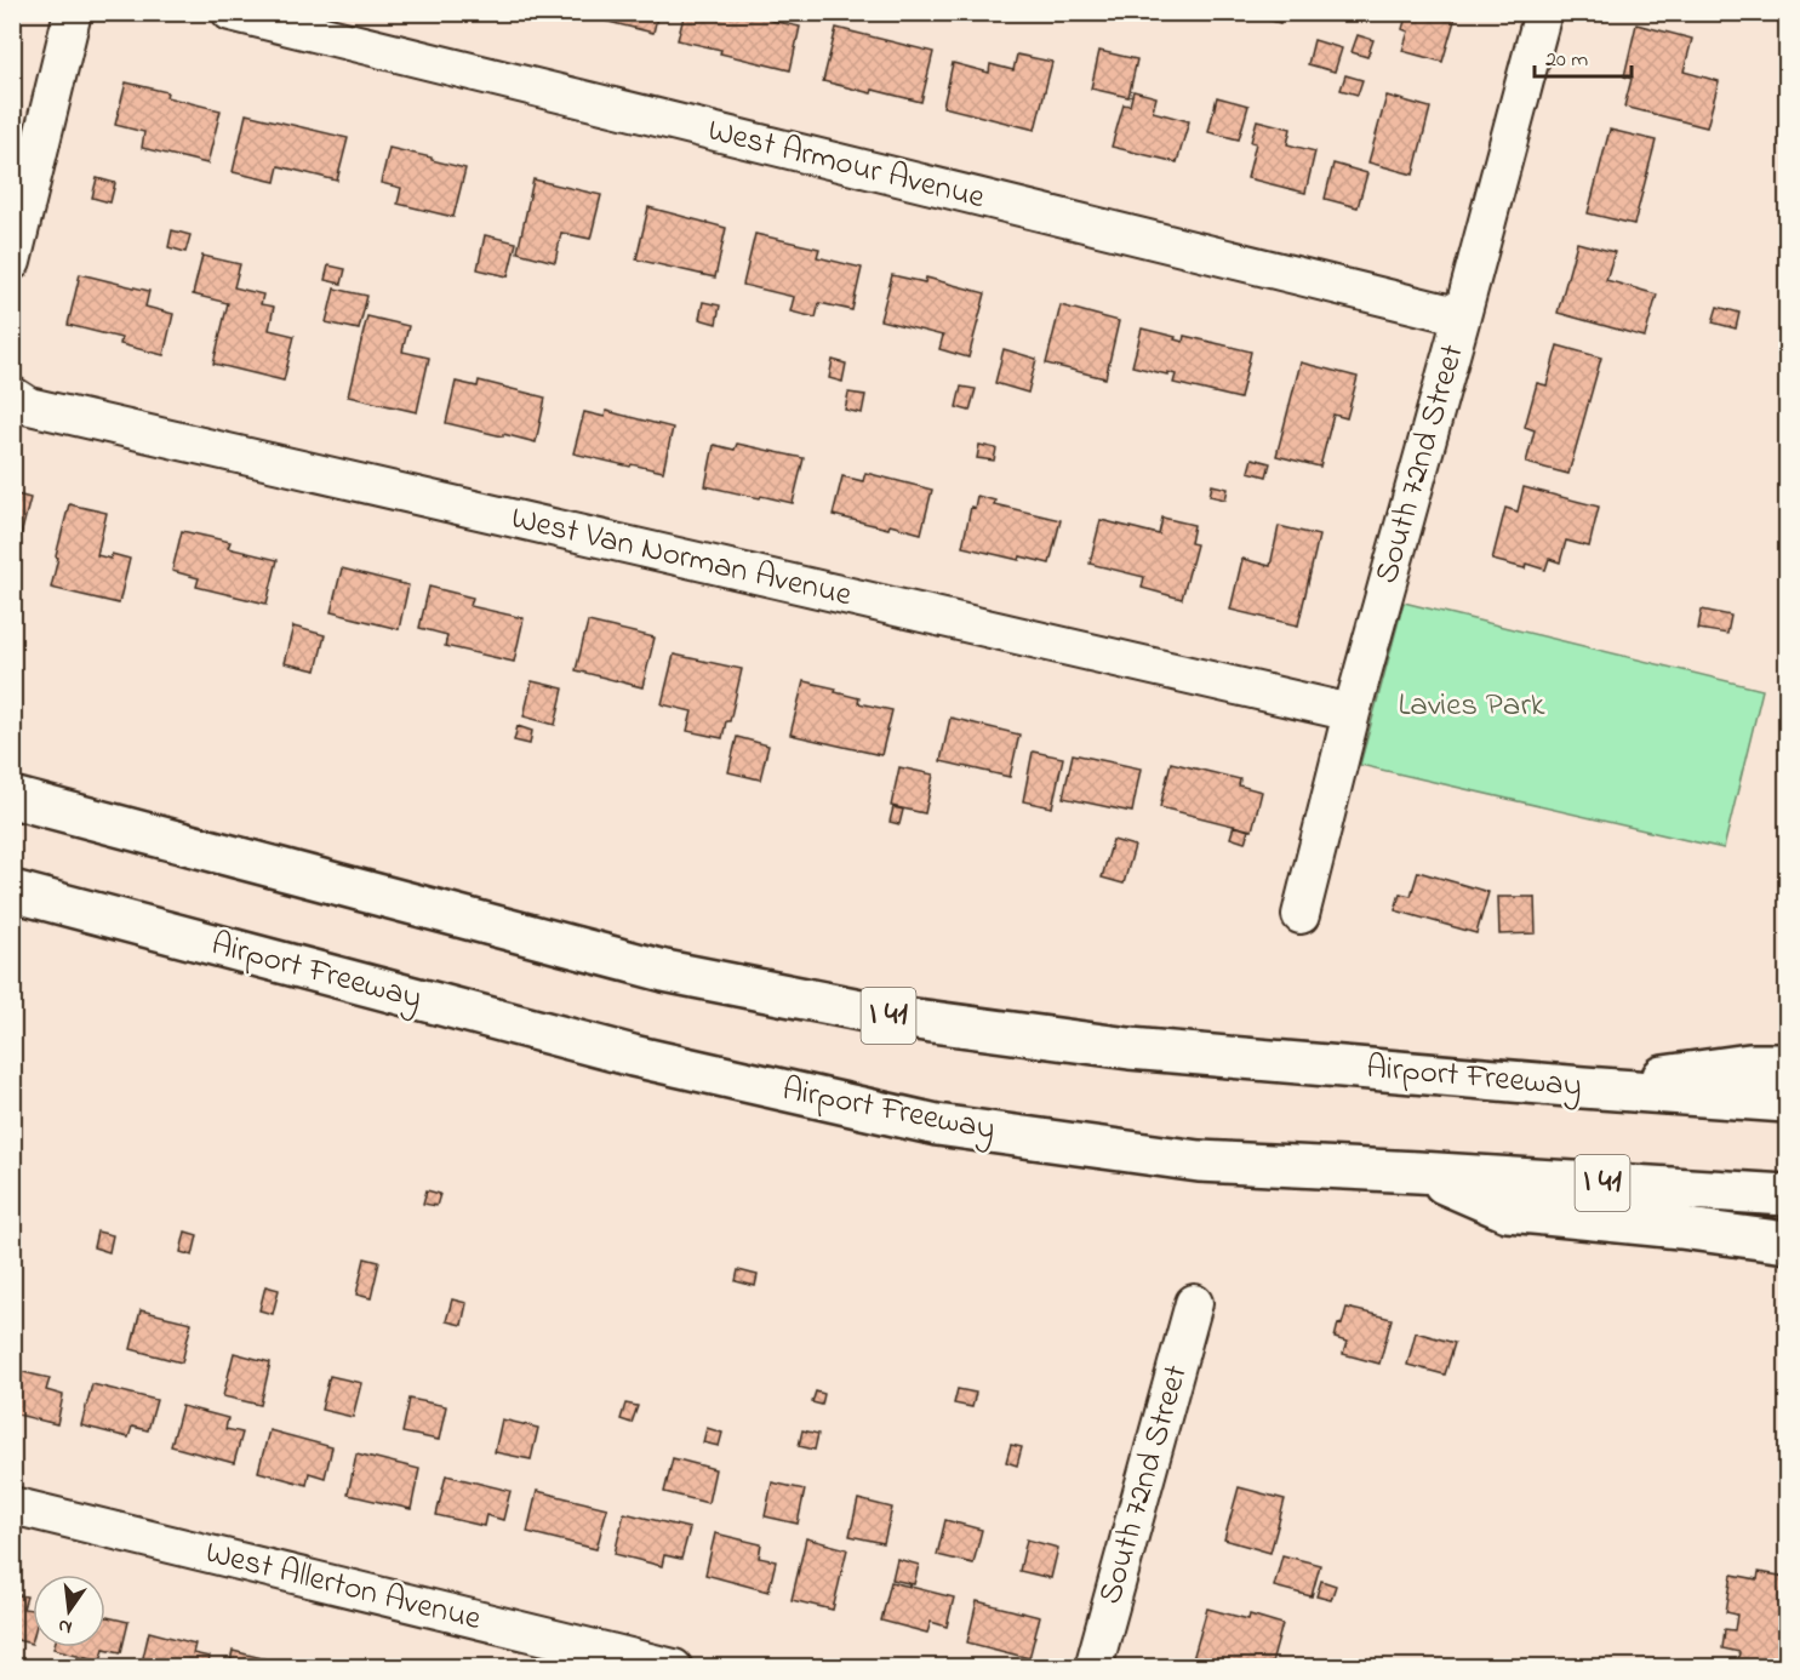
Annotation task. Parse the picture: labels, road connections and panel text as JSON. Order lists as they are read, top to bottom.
{
  "streets": {
    "highway": ["Airport Freeway", "I 41"],
    "street": [
      "West Armour Avenue",
      "South 72nd Street",
      "West Van Norman Avenue",
      "West Allerton Avenue"
    ]
  },
  "crossings": [
    ["West Armour Avenue", "South 72nd Street"],
    ["South 72nd Street", "West Van Norman Avenue"]
  ],
  "parks": ["Lavies Park"],
  "scale_bar": "20 m",
  "north": "bottom"
}
